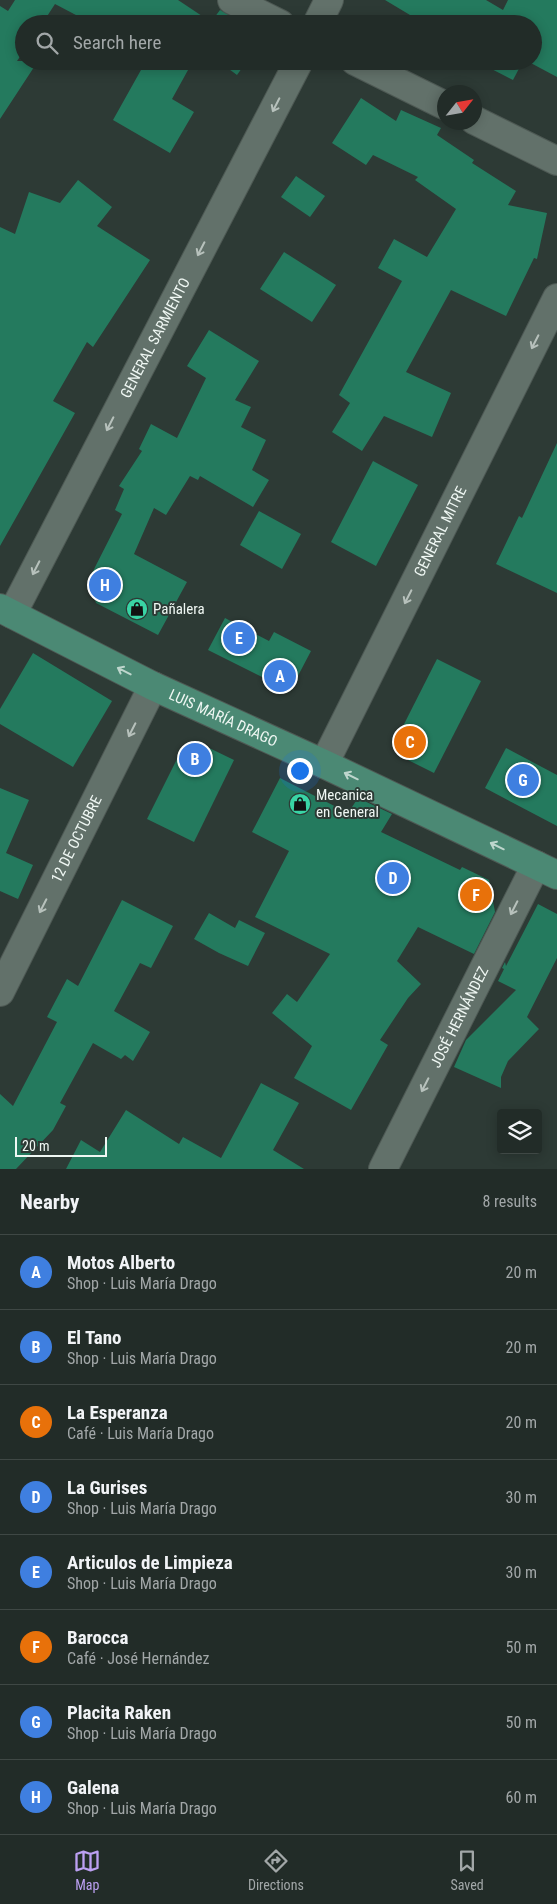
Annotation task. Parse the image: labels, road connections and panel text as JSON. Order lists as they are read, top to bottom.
{
  "streets": {
    "main road": ["LUIS MARÍA DRAGO"],
    "street": [
      "GENERAL SARMIENTO",
      "GENERAL MITRE",
      "12 DE OCTUBRE",
      "JOSÉ HERNÁNDEZ"
    ]
  },
  "crossings": [
    ["GENERAL SARMIENTO", "LUIS MARÍA DRAGO"],
    ["GENERAL MITRE", "LUIS MARÍA DRAGO"],
    ["LUIS MARÍA DRAGO", "12 DE OCTUBRE"],
    ["LUIS MARÍA DRAGO", "JOSÉ HERNÁNDEZ"]
  ],
  "one_way": [
    "GENERAL SARMIENTO",
    "GENERAL MITRE",
    "LUIS MARÍA DRAGO",
    "12 DE OCTUBRE",
    "JOSÉ HERNÁNDEZ"
  ],
  "places": {
    "shop": ["Pañalera", "Mecanica en General"]
  },
  "scale_bar": "20 m",
  "north": "top right",
  "page": {
    "search": "Search here",
    "pins": [
      "H",
      "E",
      "A",
      "C",
      "B",
      "G",
      "D",
      "F"
    ],
    "scale": "20 m",
    "heading": ["Nearby", "8 results"],
    "list": [
      {
        "mark": "A",
        "name": "Motos Alberto",
        "note": "Shop · Luis María Drago",
        "value": "20 m"
      },
      {
        "mark": "B",
        "name": "El Tano",
        "note": "Shop · Luis María Drago",
        "value": "20 m"
      },
      {
        "mark": "C",
        "name": "La Esperanza",
        "note": "Café · Luis María Drago",
        "value": "20 m"
      },
      {
        "mark": "D",
        "name": "La Gurises",
        "note": "Shop · Luis María Drago",
        "value": "30 m"
      },
      {
        "mark": "E",
        "name": "Articulos de Limpieza",
        "note": "Shop · Luis María Drago",
        "value": "30 m"
      },
      {
        "mark": "F",
        "name": "Barocca",
        "note": "Café · José Hernández",
        "value": "50 m"
      },
      {
        "mark": "G",
        "name": "Placita Raken",
        "note": "Shop · Luis María Drago",
        "value": "50 m"
      },
      {
        "mark": "H",
        "name": "Galena",
        "note": "Shop · Luis María Drago",
        "value": "60 m"
      }
    ],
    "nav": ["Map", "Directions", "Saved"]
  }
}
